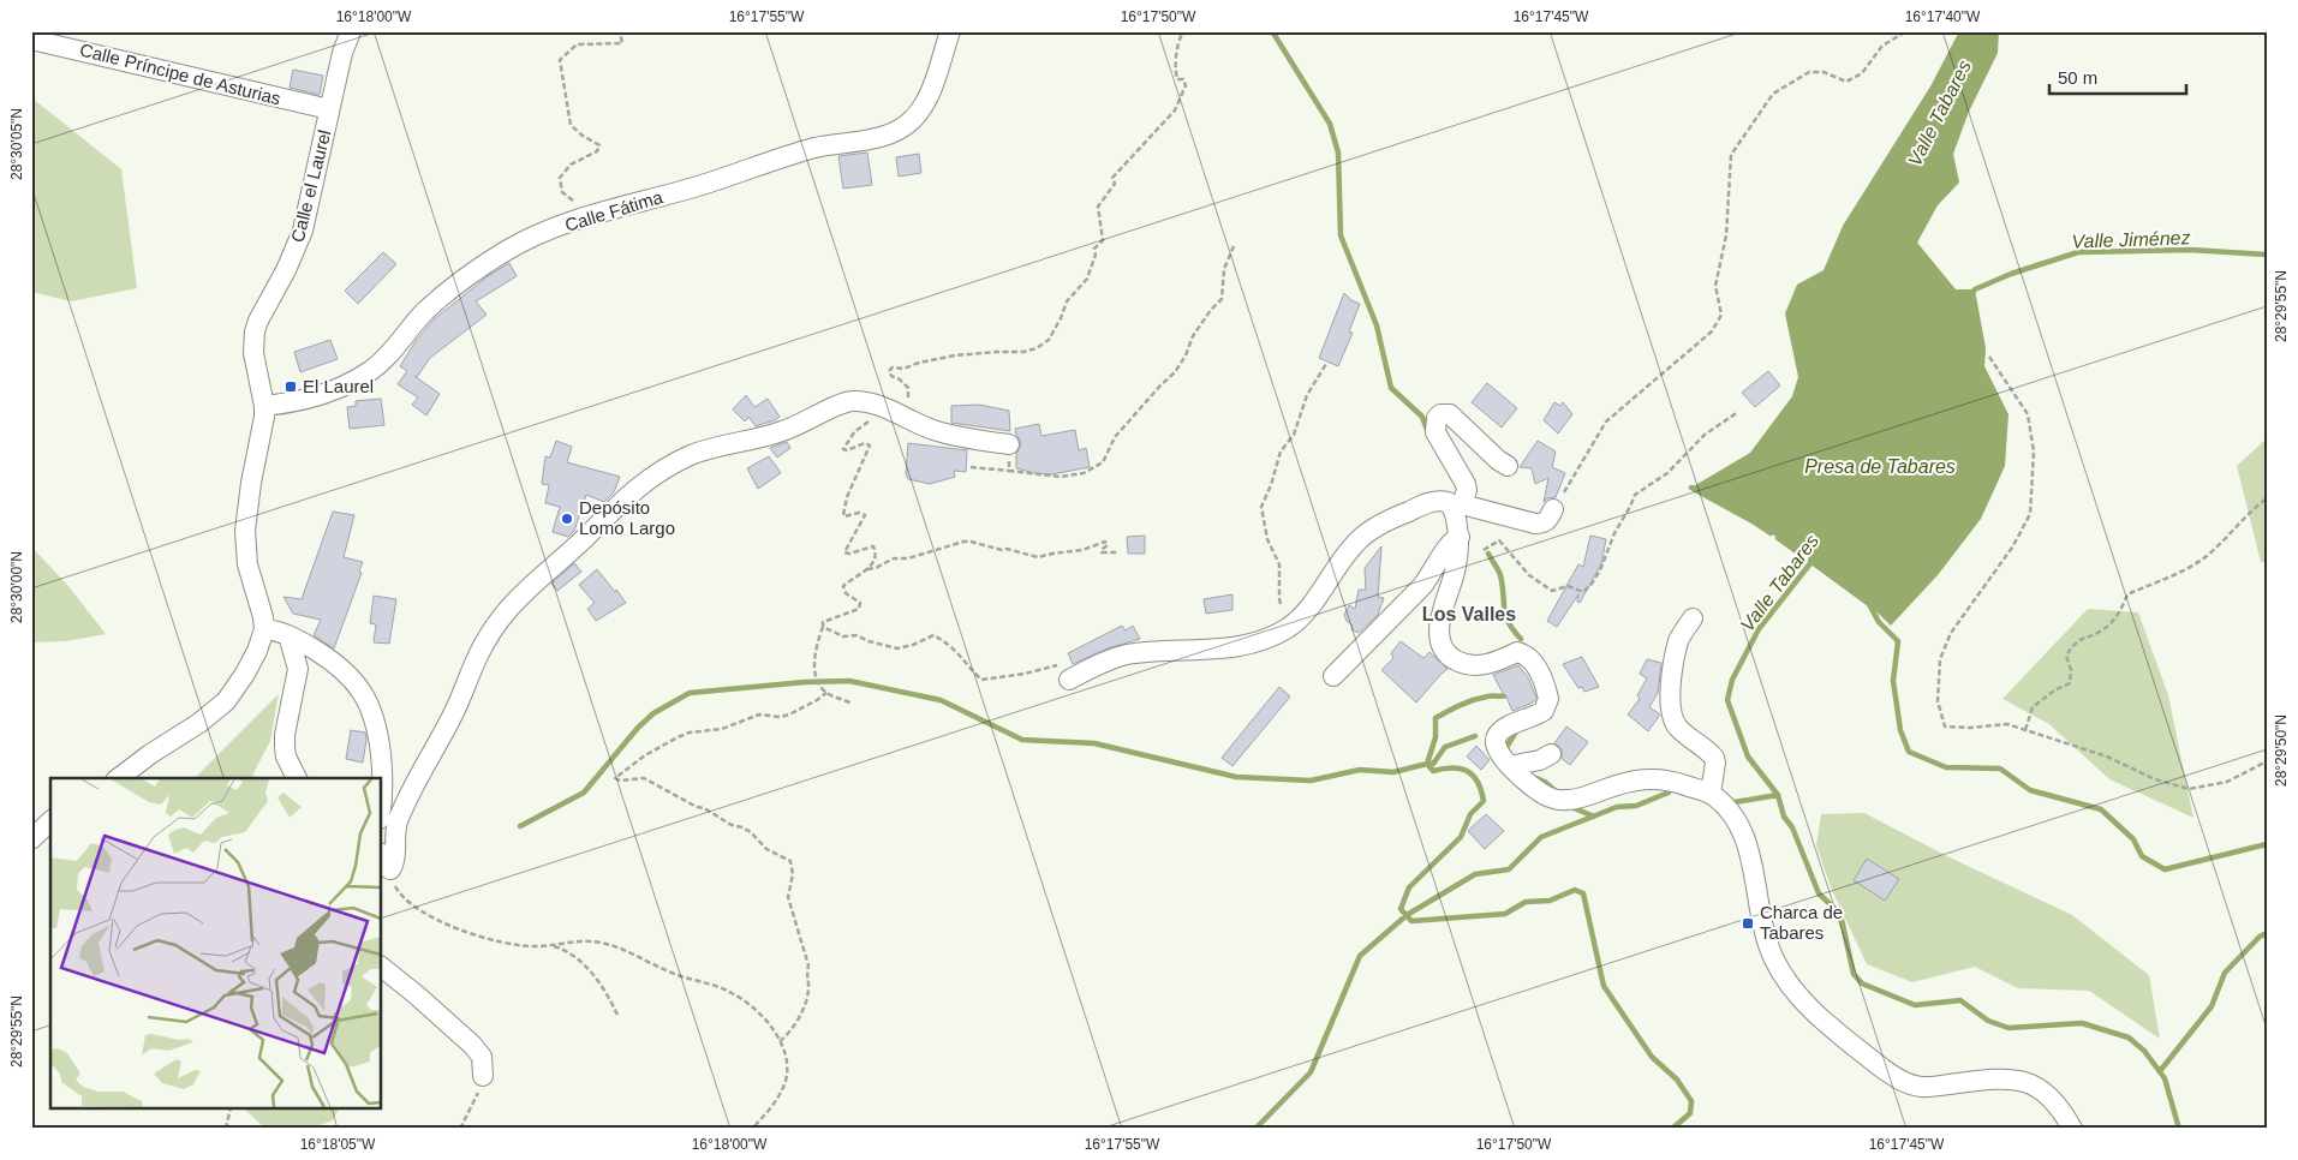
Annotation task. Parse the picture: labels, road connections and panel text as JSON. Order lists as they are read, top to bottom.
{
  "streets": {
    "street": ["Calle Príncipe de Asturias", "Calle el Laurel", "Calle Fátima"]
  },
  "crossings": [
    ["Calle Príncipe de Asturias", "Calle el Laurel"],
    ["Calle el Laurel", "Calle Fátima"]
  ],
  "districts": ["Los Valles"],
  "water": ["Valle Tabares", "Valle Jiménez", "Presa de Tabares"],
  "places": {
    "transit": ["El Laurel", "Charca de Tabares"],
    "other": ["Depósito Lomo Largo"]
  },
  "scale_bar": "50 m",
  "coordinates": [
    "16°18'00\"W",
    "16°17'55\"W",
    "16°17'50\"W",
    "16°17'45\"W",
    "16°17'40\"W",
    "28°30'05\"N",
    "28°29'55\"N",
    "28°30'00\"N",
    "28°29'50\"N",
    "16°18'05\"W"
  ]
}
